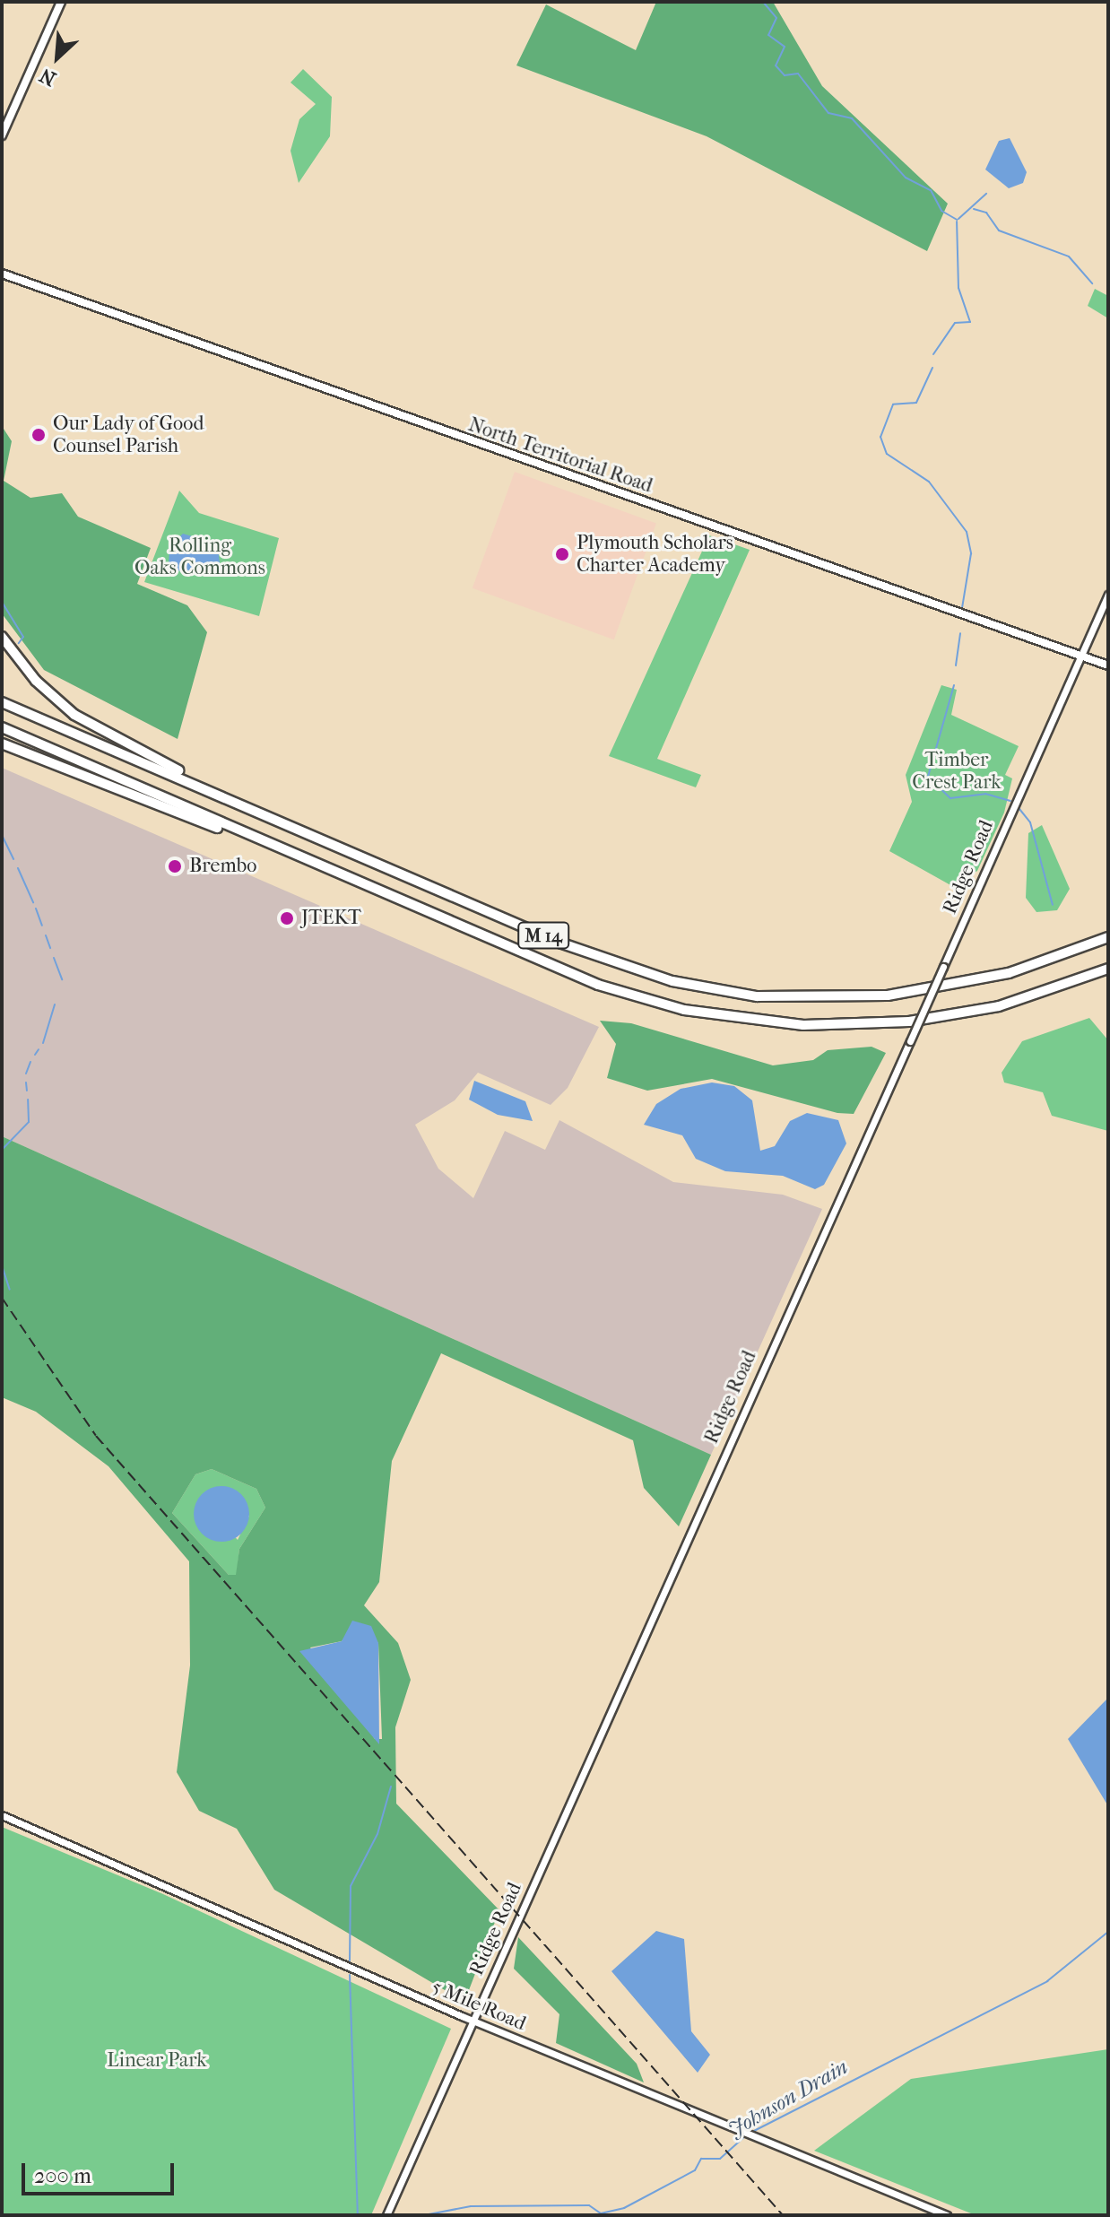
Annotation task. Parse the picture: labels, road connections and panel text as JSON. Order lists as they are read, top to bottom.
{
  "streets": {
    "highway": ["M 14"],
    "main road": ["North Territorial Road"],
    "street": ["Ridge Road", "5 Mile Road"]
  },
  "crossings": [
    ["North Territorial Road", "Ridge Road"],
    ["Ridge Road", "5 Mile Road"]
  ],
  "water": ["Johnson Drain"],
  "parks": ["Rolling Oaks Commons", "Timber Crest Park", "Linear Park"],
  "places": [
    "Our Lady of Good Counsel Parish",
    "Plymouth Scholars Charter Academy",
    "Brembo",
    "JTEKT"
  ],
  "scale_bar": "200 m",
  "north": "bottom left"
}
